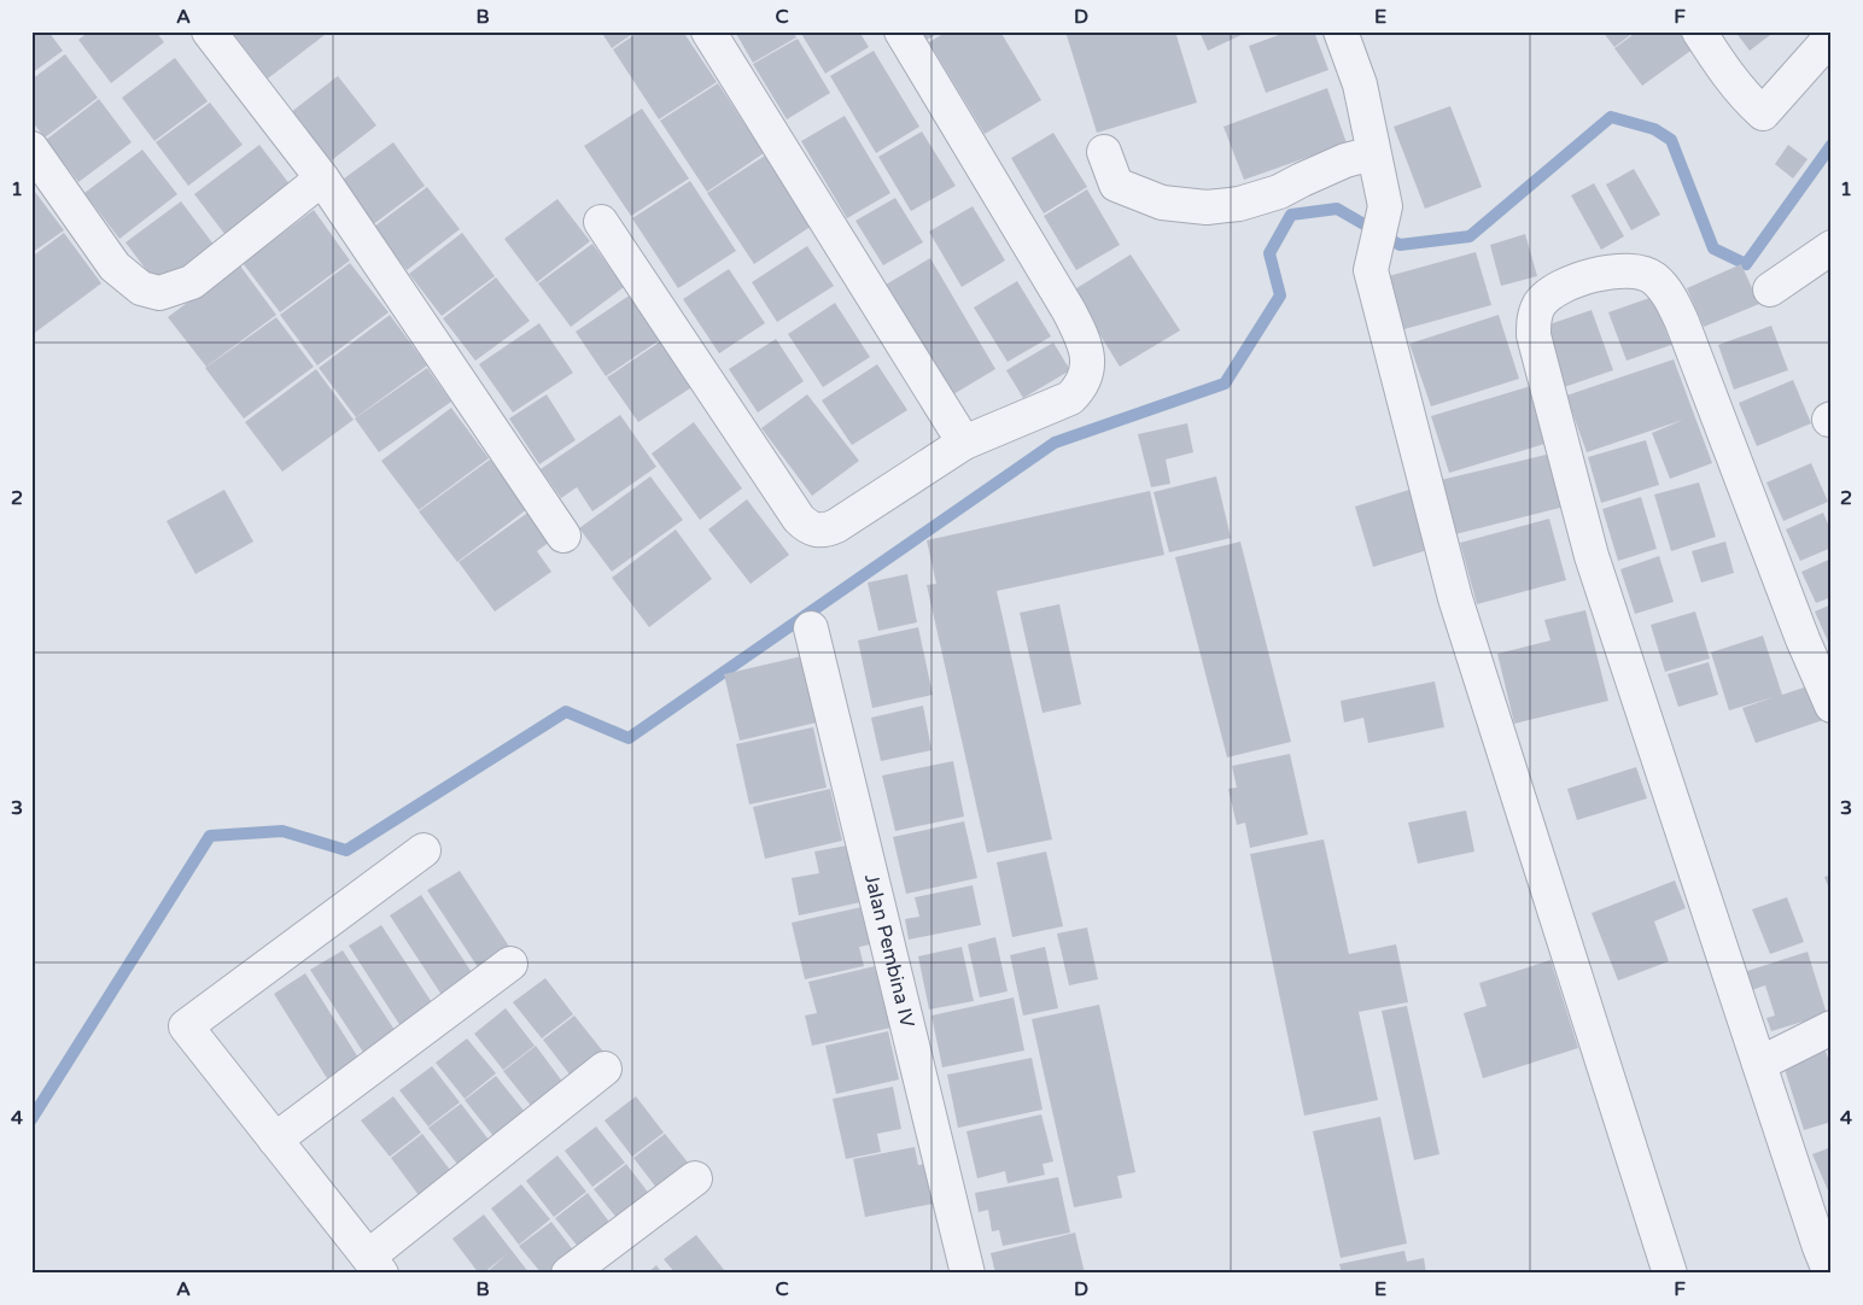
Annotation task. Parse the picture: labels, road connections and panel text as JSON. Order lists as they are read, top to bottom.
{
  "streets": {
    "street": ["Jalan Pembina IV"]
  },
  "grid": {
    "columns": [
      "A",
      "B",
      "C",
      "D",
      "E",
      "F"
    ],
    "rows": [
      "1",
      "2",
      "3",
      "4"
    ]
  }
}
